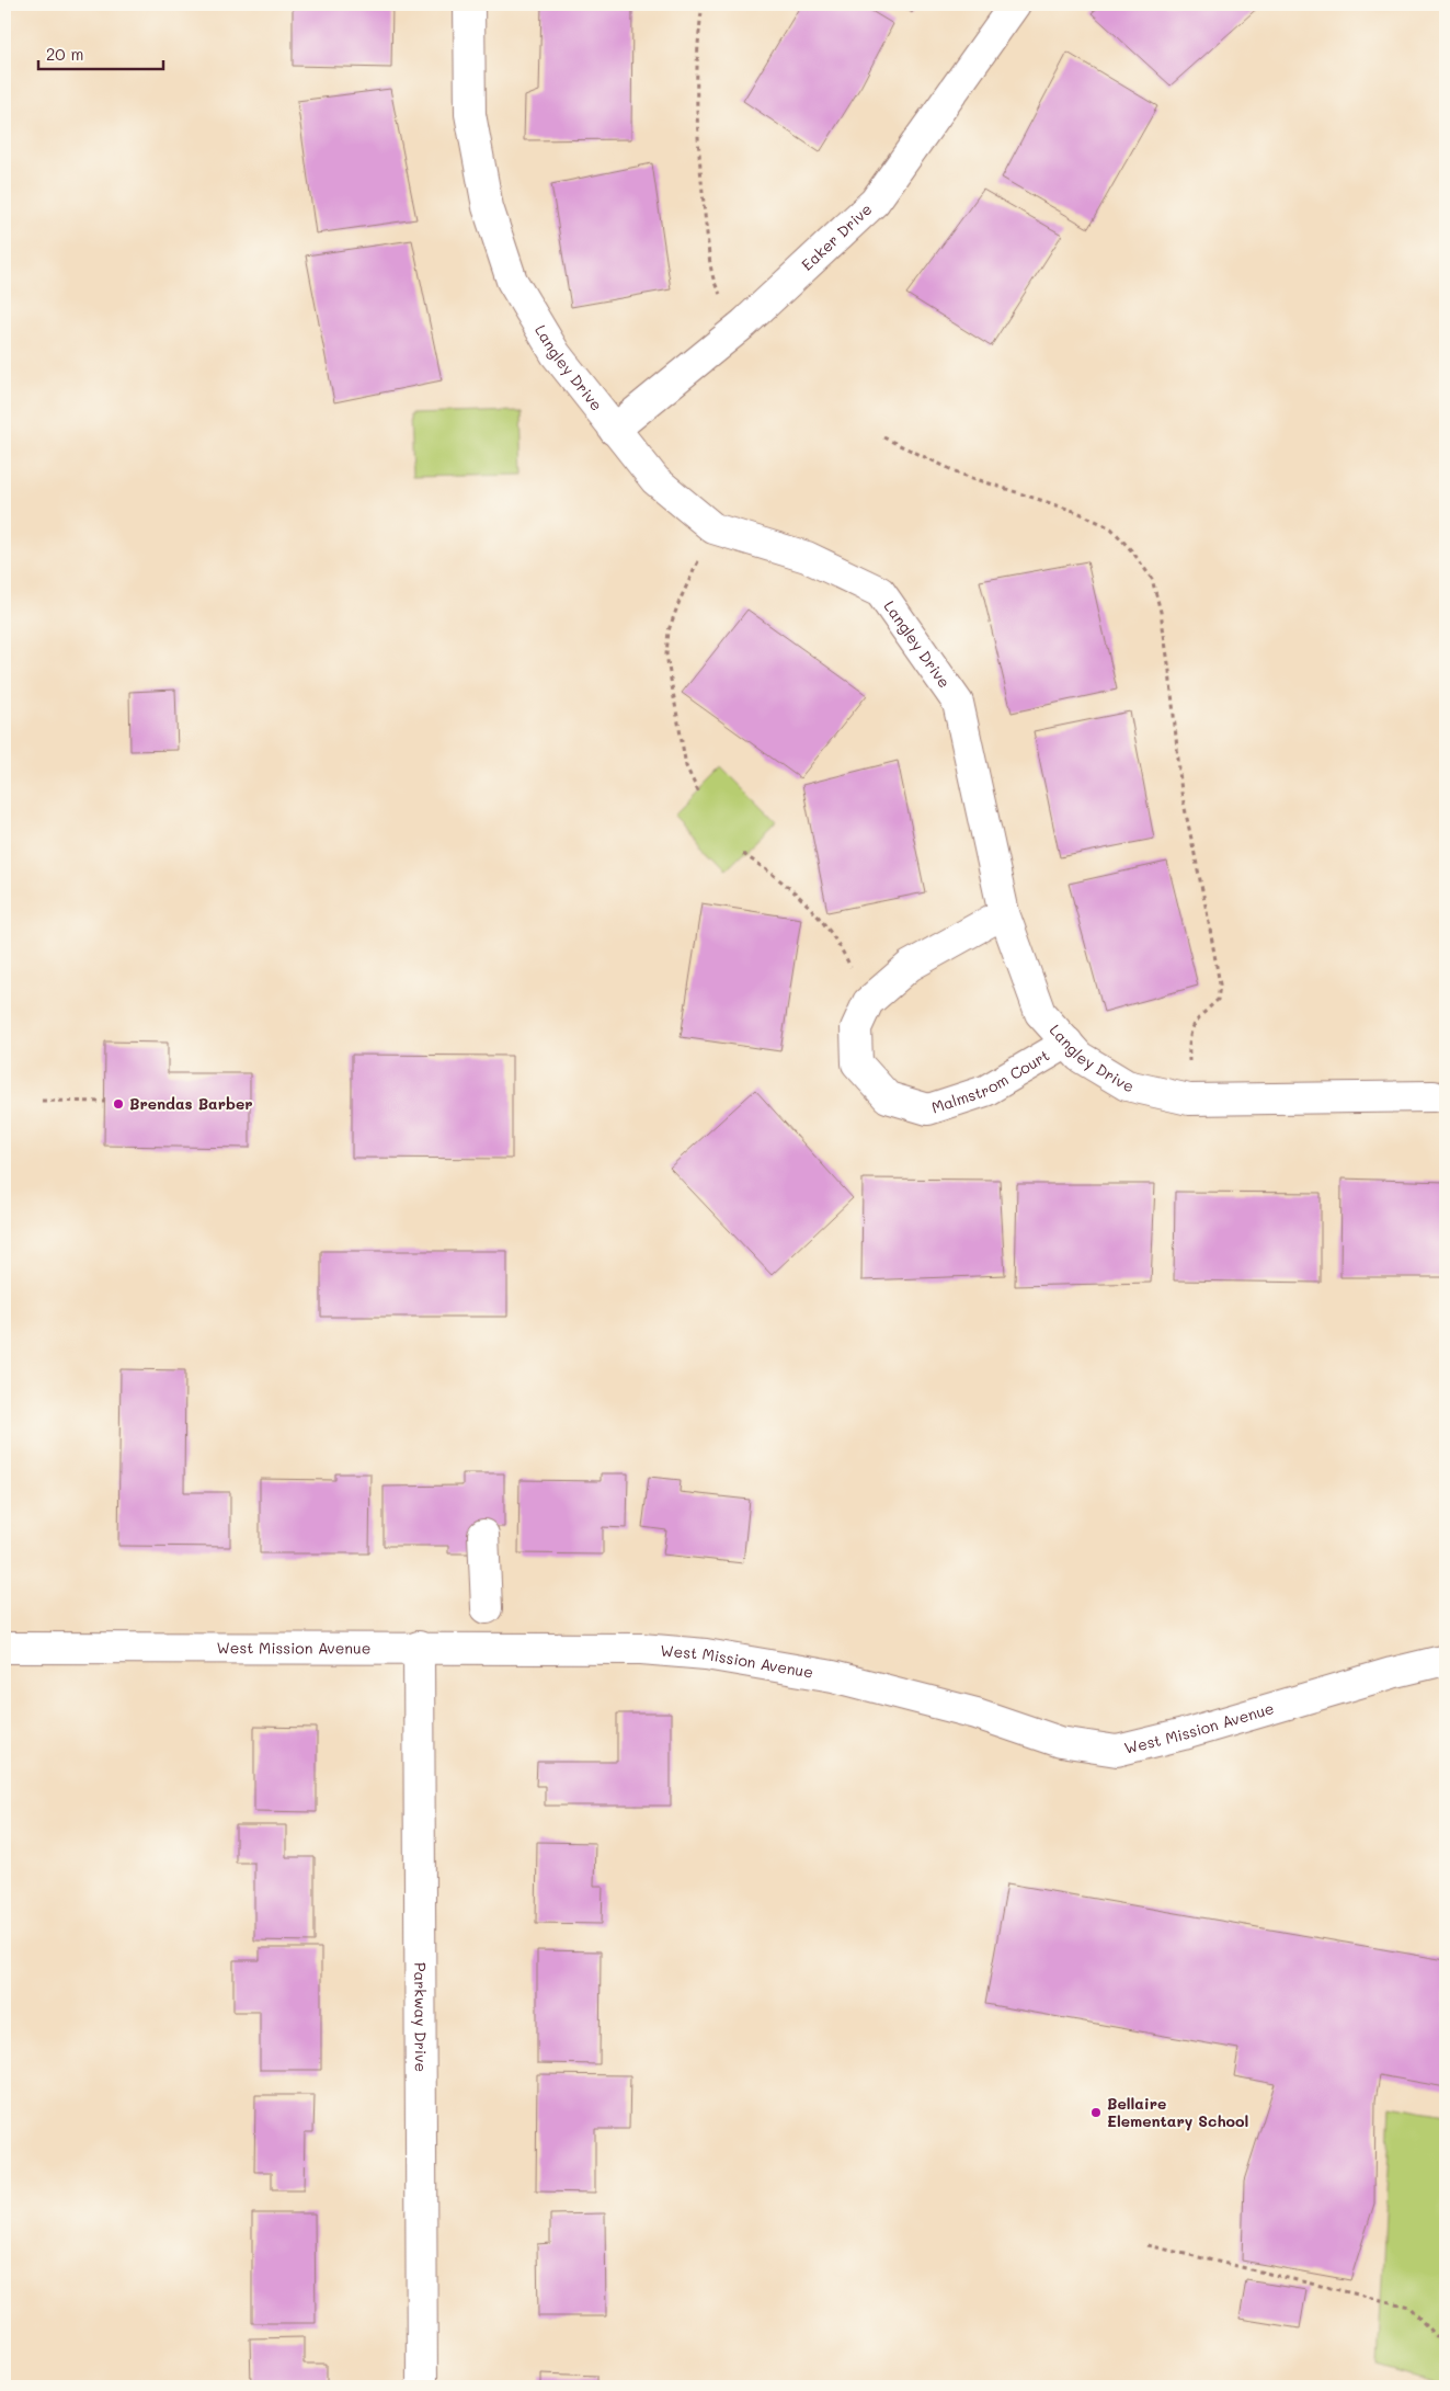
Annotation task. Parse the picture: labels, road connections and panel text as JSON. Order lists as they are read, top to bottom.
{
  "streets": {
    "street": [
      "Eaker Drive",
      "Langley Drive",
      "Malmstrom Court",
      "West Mission Avenue",
      "Parkway Drive"
    ]
  },
  "crossings": [
    ["Eaker Drive", "Langley Drive"],
    ["Langley Drive", "Malmstrom Court"],
    ["West Mission Avenue", "Parkway Drive"]
  ],
  "places": ["Brendas Barber", "Bellaire Elementary School"],
  "scale_bar": "20 m"
}
